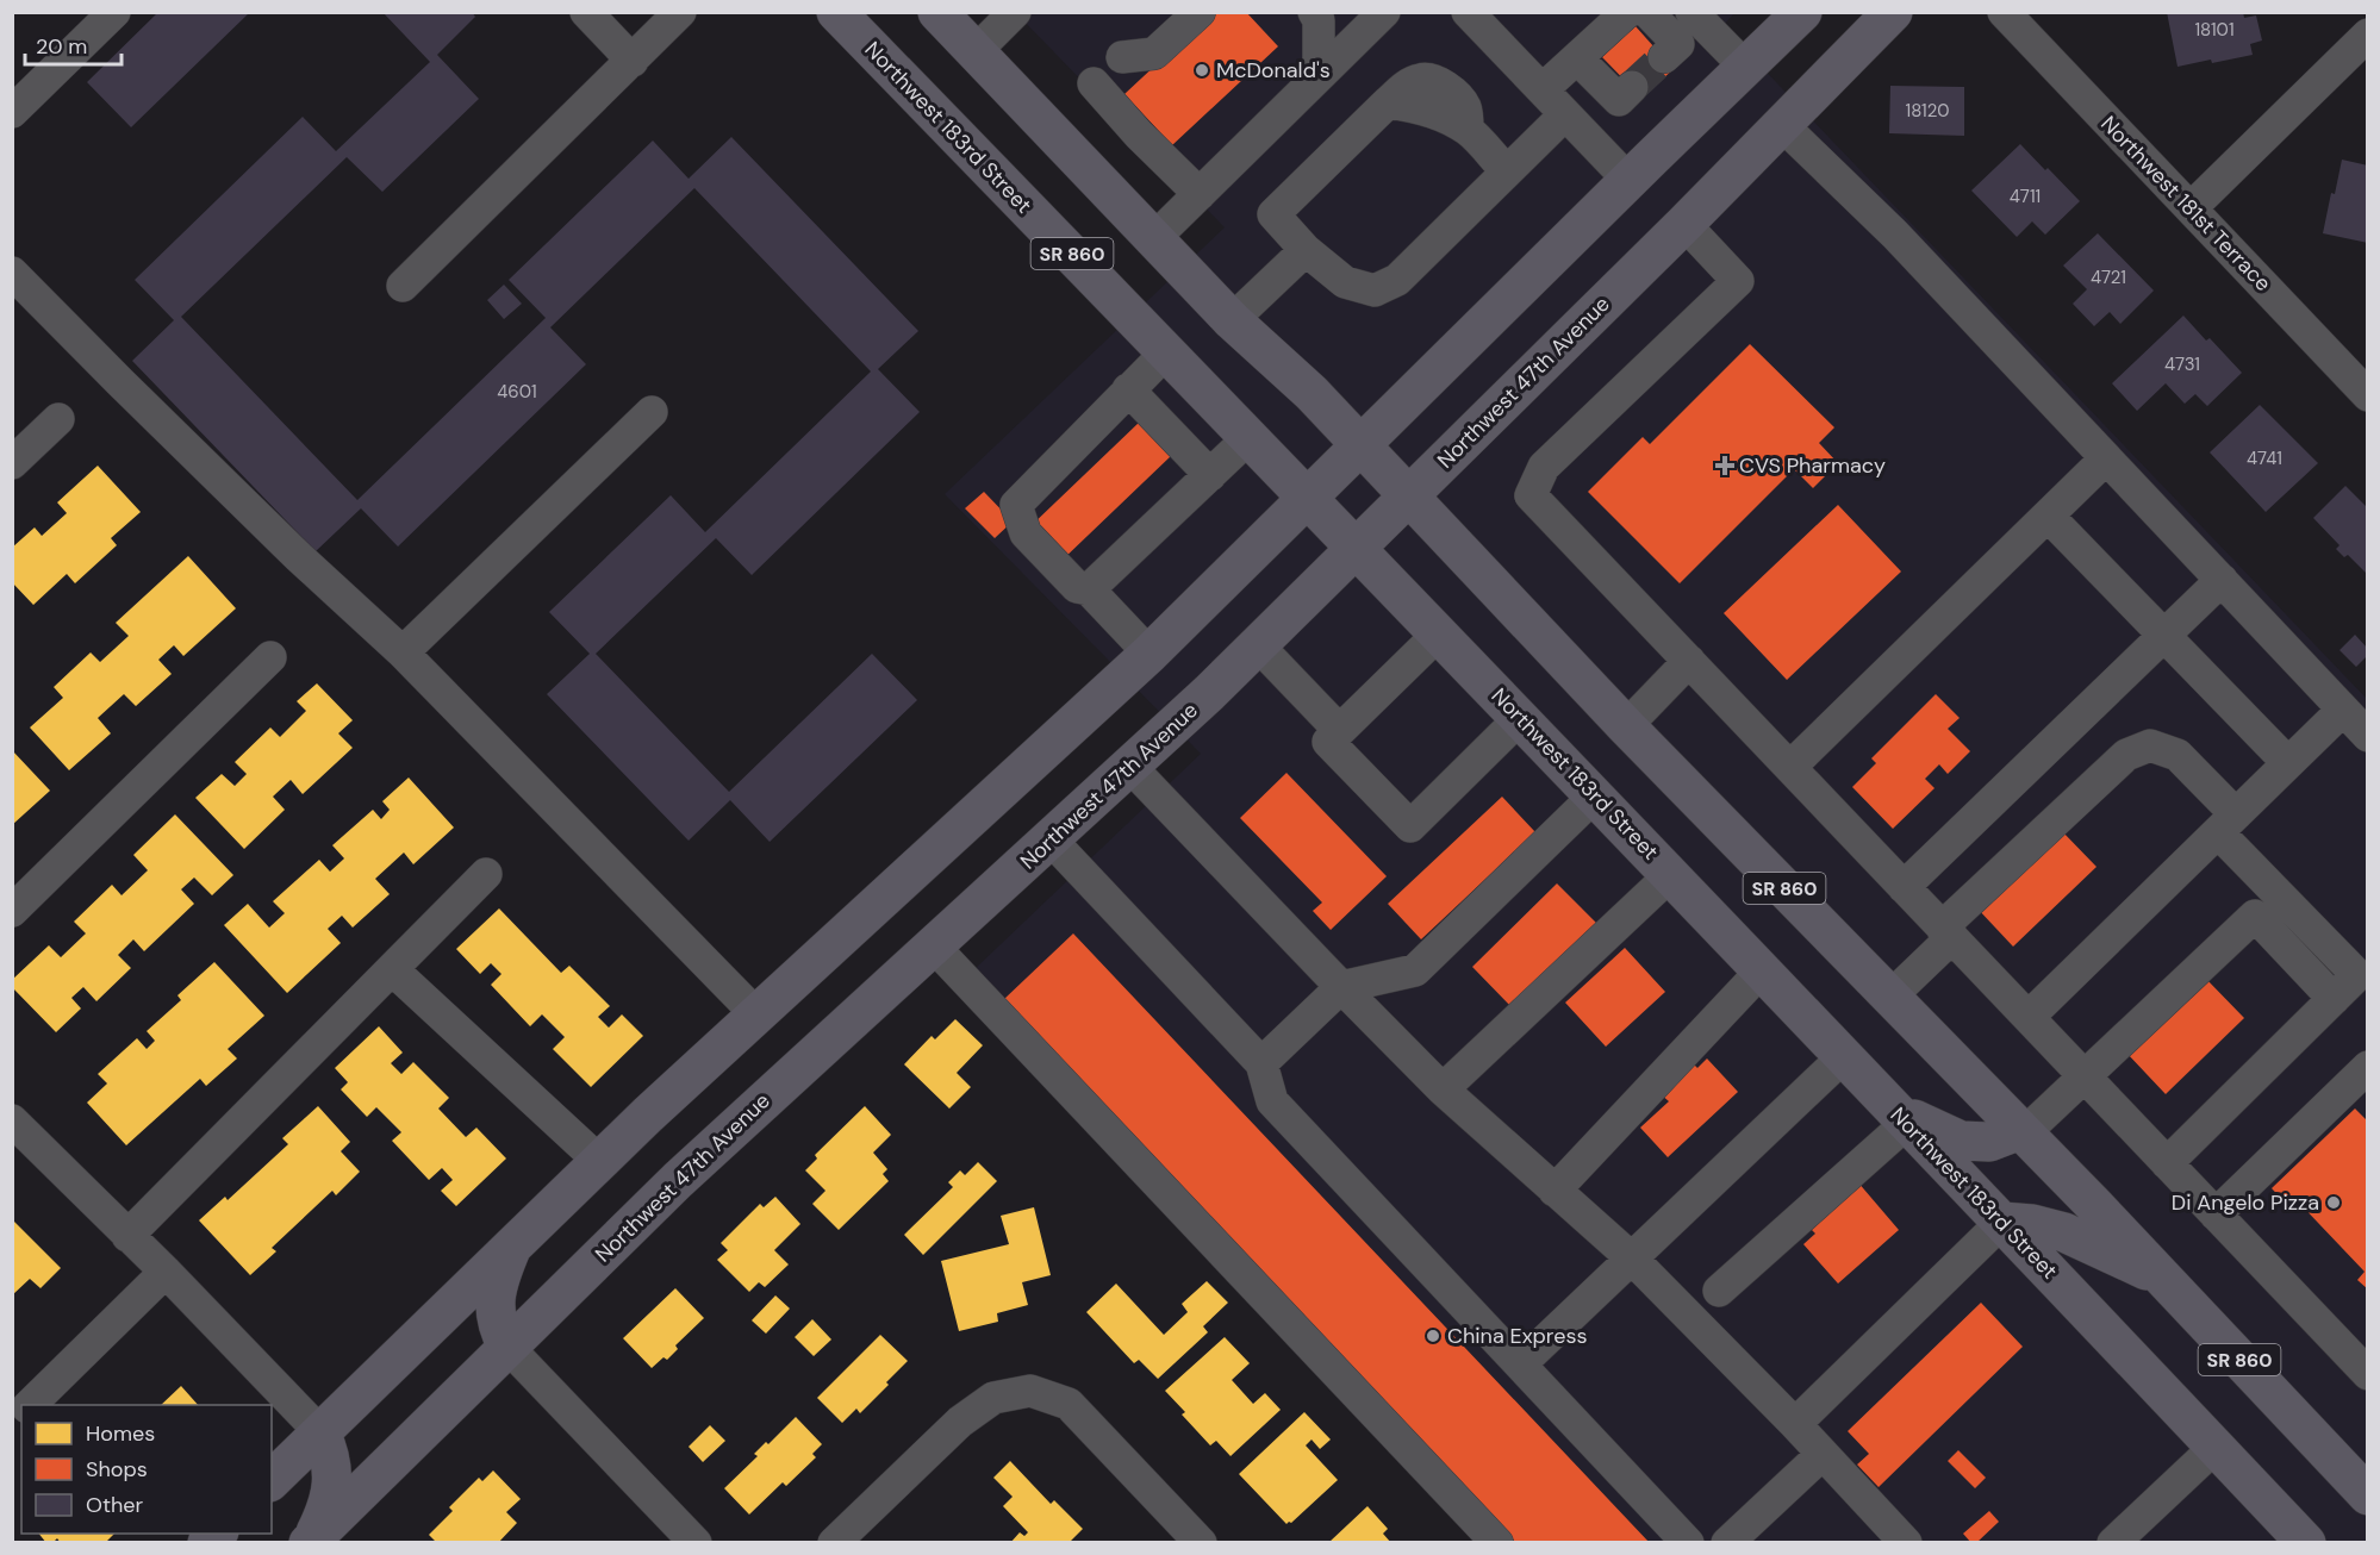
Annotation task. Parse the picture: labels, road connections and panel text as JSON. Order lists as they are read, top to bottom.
{
  "streets": {
    "main road": ["Northwest 183rd Street", "SR 860", "Northwest 47th Avenue"],
    "street": ["Northwest 181st Terrace"]
  },
  "crossings": [
    ["Northwest 183rd Street", "Northwest 47th Avenue"],
    ["SR 860", "Northwest 47th Avenue"]
  ],
  "places": {
    "other": ["McDonald's", "Di Angelo Pizza", "China Express"],
    "health": ["CVS Pharmacy"]
  },
  "house_numbers": [
    "18101",
    "18120",
    "4711",
    "4721",
    "4731",
    "4601",
    "4741"
  ],
  "legend": ["Homes", "Shops", "Other"],
  "scale_bar": "20 m"
}
